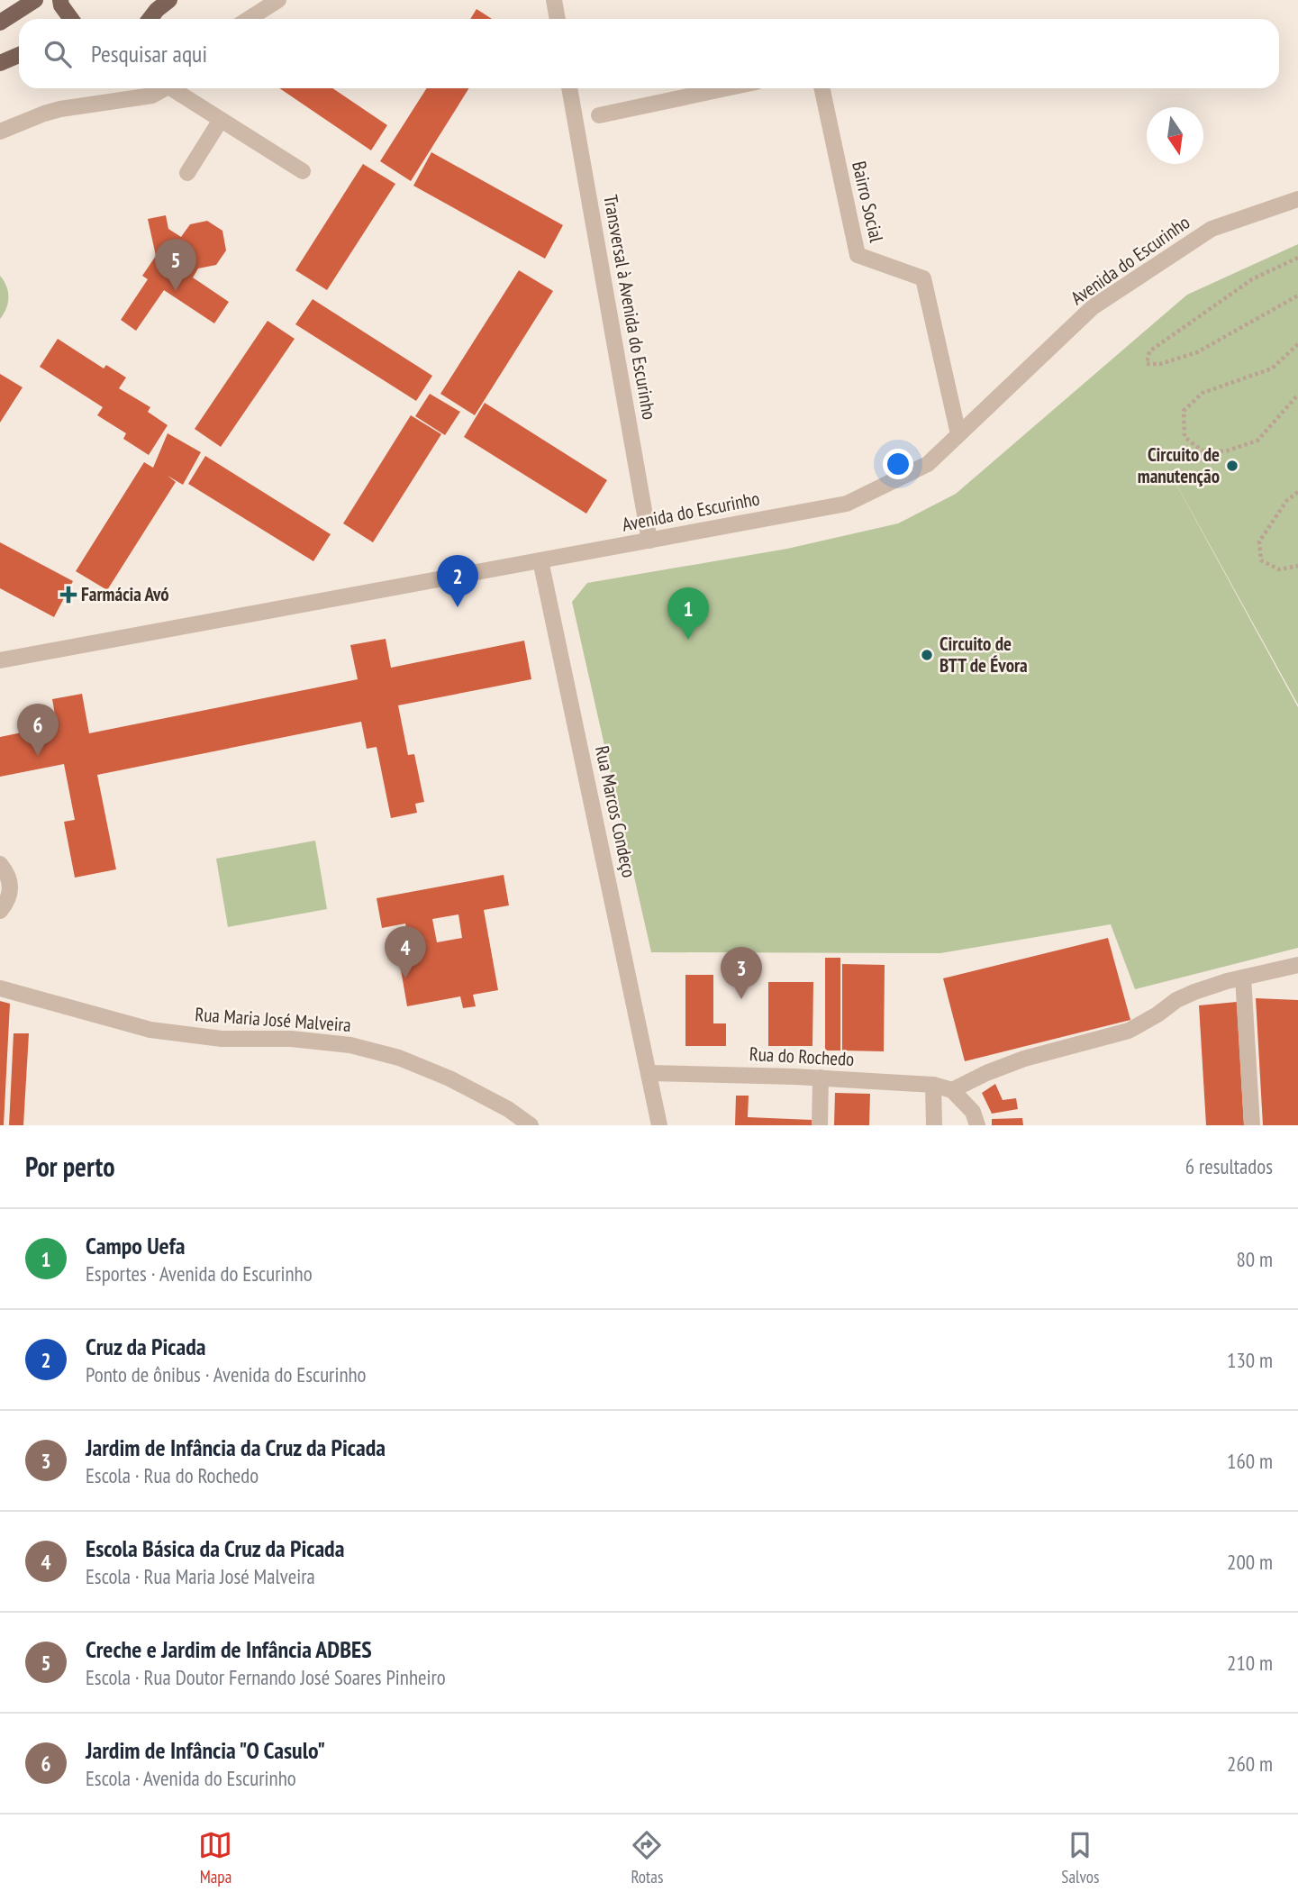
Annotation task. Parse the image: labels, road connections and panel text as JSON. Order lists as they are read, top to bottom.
{
  "streets": {
    "street": [
      "Bairro Social",
      "Avenida do Escurinho",
      "Transversal à Avenida do Escurinho",
      "Rua Marcos Condeço",
      "Rua Maria José Malveira",
      "Rua do Rochedo"
    ]
  },
  "crossings": [
    ["Bairro Social", "Avenida do Escurinho"],
    ["Avenida do Escurinho", "Transversal à Avenida do Escurinho"],
    ["Avenida do Escurinho", "Rua Marcos Condeço"],
    ["Rua Marcos Condeço", "Rua do Rochedo"]
  ],
  "places": {
    "other": ["Circuito de manutenção", "Circuito de BTT de Évora"],
    "health": ["Farmácia Avó"]
  },
  "north": "bottom",
  "page": {
    "search": "Pesquisar aqui",
    "pins": [
      "5",
      "2",
      "1",
      "6",
      "4",
      "3"
    ],
    "heading": ["Por perto", "6 resultados"],
    "list": [
      {
        "mark": "1",
        "name": "Campo Uefa",
        "note": "Esportes · Avenida do Escurinho",
        "value": "80 m"
      },
      {
        "mark": "2",
        "name": "Cruz da Picada",
        "note": "Ponto de ônibus · Avenida do Escurinho",
        "value": "130 m"
      },
      {
        "mark": "3",
        "name": "Jardim de Infância da Cruz da Picada",
        "note": "Escola · Rua do Rochedo",
        "value": "160 m"
      },
      {
        "mark": "4",
        "name": "Escola Básica da Cruz da Picada",
        "note": "Escola · Rua Maria José Malveira",
        "value": "200 m"
      },
      {
        "mark": "5",
        "name": "Creche e Jardim de Infância ADBES",
        "note": "Escola · Rua Doutor Fernando José Soares Pinheiro",
        "value": "210 m"
      },
      {
        "mark": "6",
        "name": "Jardim de Infância \"O Casulo\"",
        "note": "Escola · Avenida do Escurinho",
        "value": "260 m"
      }
    ],
    "nav": ["Mapa", "Rotas", "Salvos"]
  }
}
